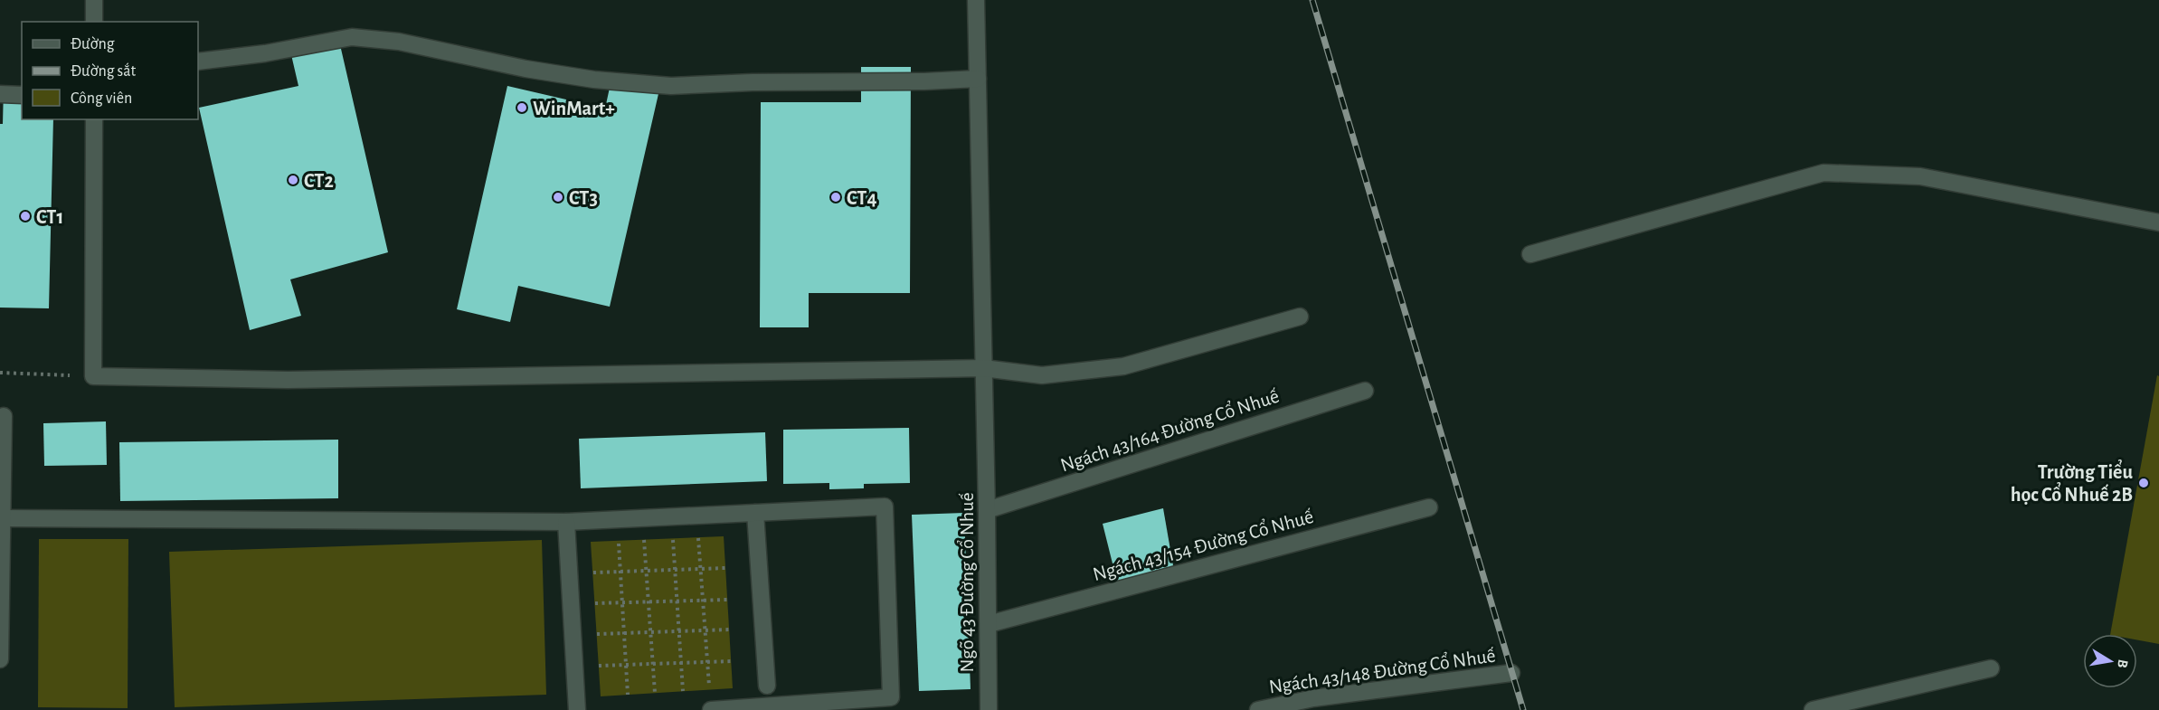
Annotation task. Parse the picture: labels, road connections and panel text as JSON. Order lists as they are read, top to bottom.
{
  "streets": {
    "street": [
      "Ngách 43/164 Đường Cổ Nhuế",
      "Ngách 43/154 Đường Cổ Nhuế",
      "Ngõ 43 Đường Cổ Nhuế",
      "Ngách 43/148 Đường Cổ Nhuế"
    ]
  },
  "crossings": [
    ["Ngách 43/164 Đường Cổ Nhuế", "Ngõ 43 Đường Cổ Nhuế"],
    ["Ngách 43/154 Đường Cổ Nhuế", "Ngõ 43 Đường Cổ Nhuế"]
  ],
  "places": [
    "WinMart+",
    "CT2",
    "CT3",
    "CT4",
    "CT1",
    "Trường Tiểu học Cổ Nhuế 2B"
  ],
  "legend": ["Đường", "Đường sắt", "Công viên"],
  "north": "right"
}
